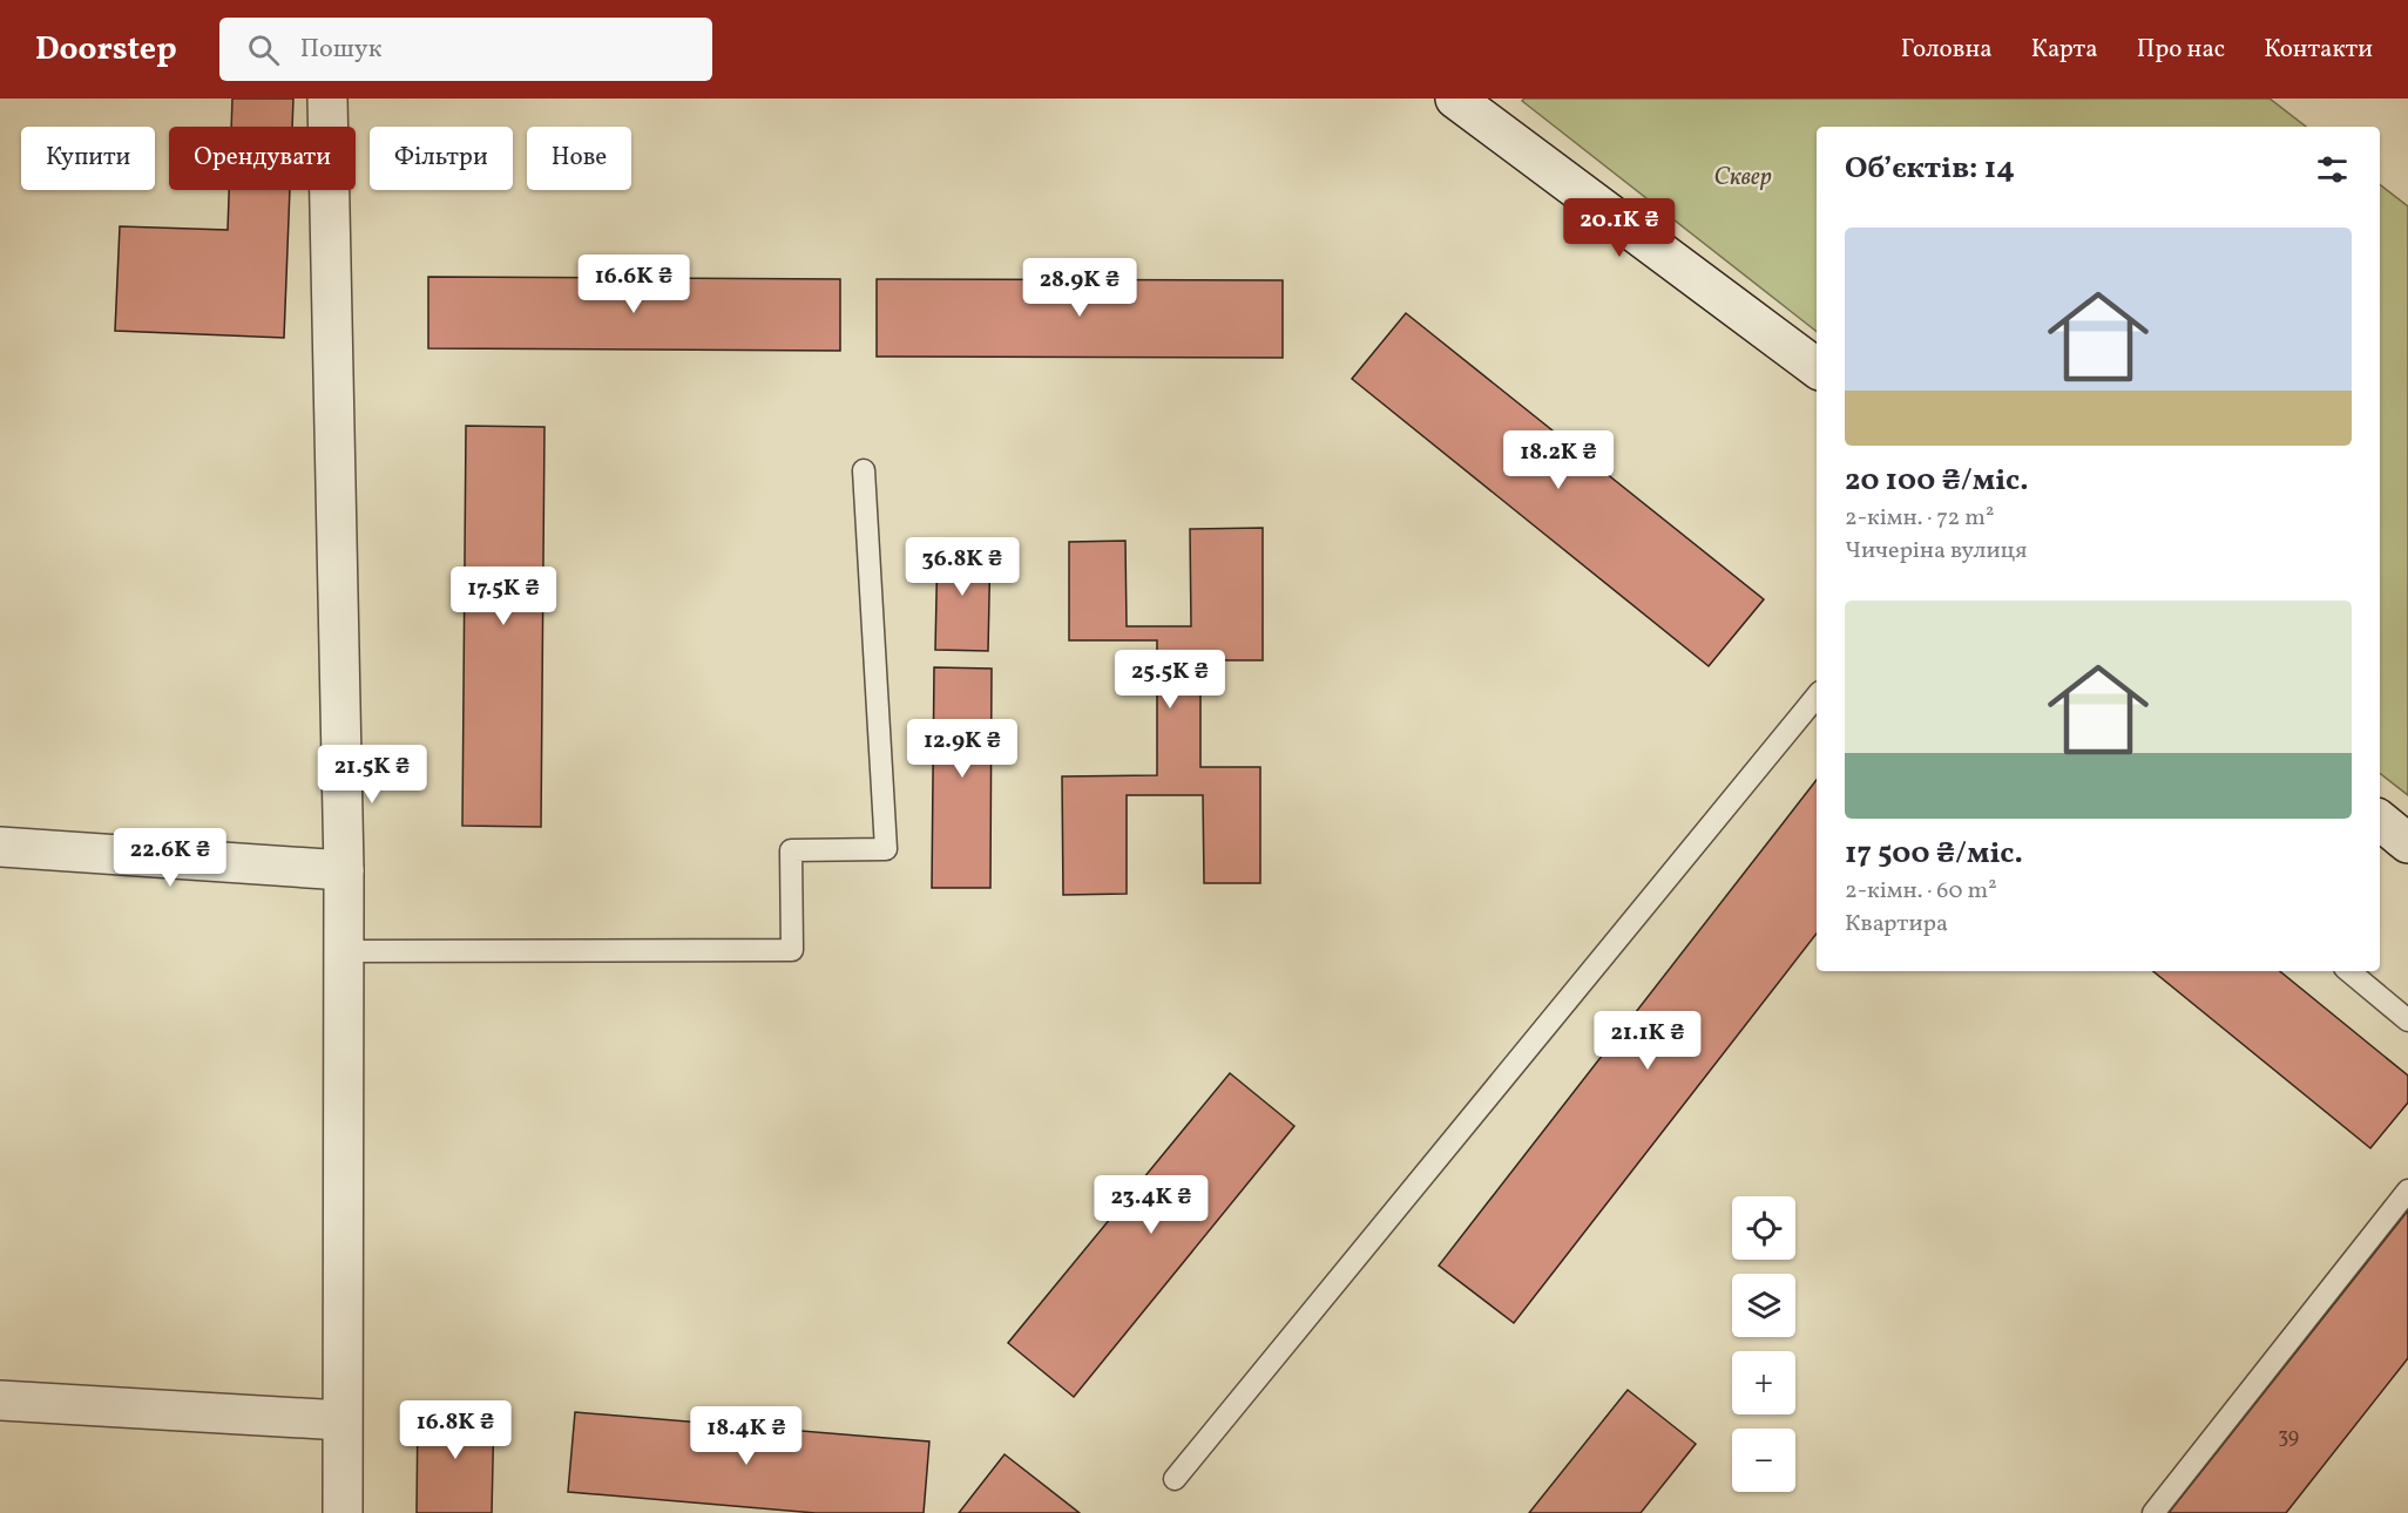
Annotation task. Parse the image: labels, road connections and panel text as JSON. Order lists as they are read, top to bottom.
{
  "parks": ["Сквер"],
  "house_numbers": ["39"],
  "page": {
    "header": "Doorstep",
    "search": "Пошук",
    "nav": [
      "Головна",
      "Карта",
      "Про нас",
      "Контакти"
    ],
    "chip": [
      "Купити",
      "Орендувати",
      "Фільтри",
      "Нове"
    ],
    "heading": "Об’єктів: 14",
    "price": [
      "20.1K ₴",
      "16.6K ₴",
      "28.9K ₴",
      "18.2K ₴",
      "36.8K ₴",
      "17.5K ₴",
      "25.5K ₴",
      "12.9K ₴",
      "21.5K ₴",
      "22.6K ₴",
      "21.1K ₴",
      "23.4K ₴",
      "16.8K ₴",
      "18.4K ₴"
    ],
    "list": [
      {
        "name": "20 100 ₴/міс.",
        "note": "2-кімн. · 72 m² · Чичеріна вулиця"
      },
      {
        "name": "17 500 ₴/міс.",
        "note": "2-кімн. · 60 m² · Квартира"
      }
    ],
    "map_buttons": ["+", "−"]
  }
}
